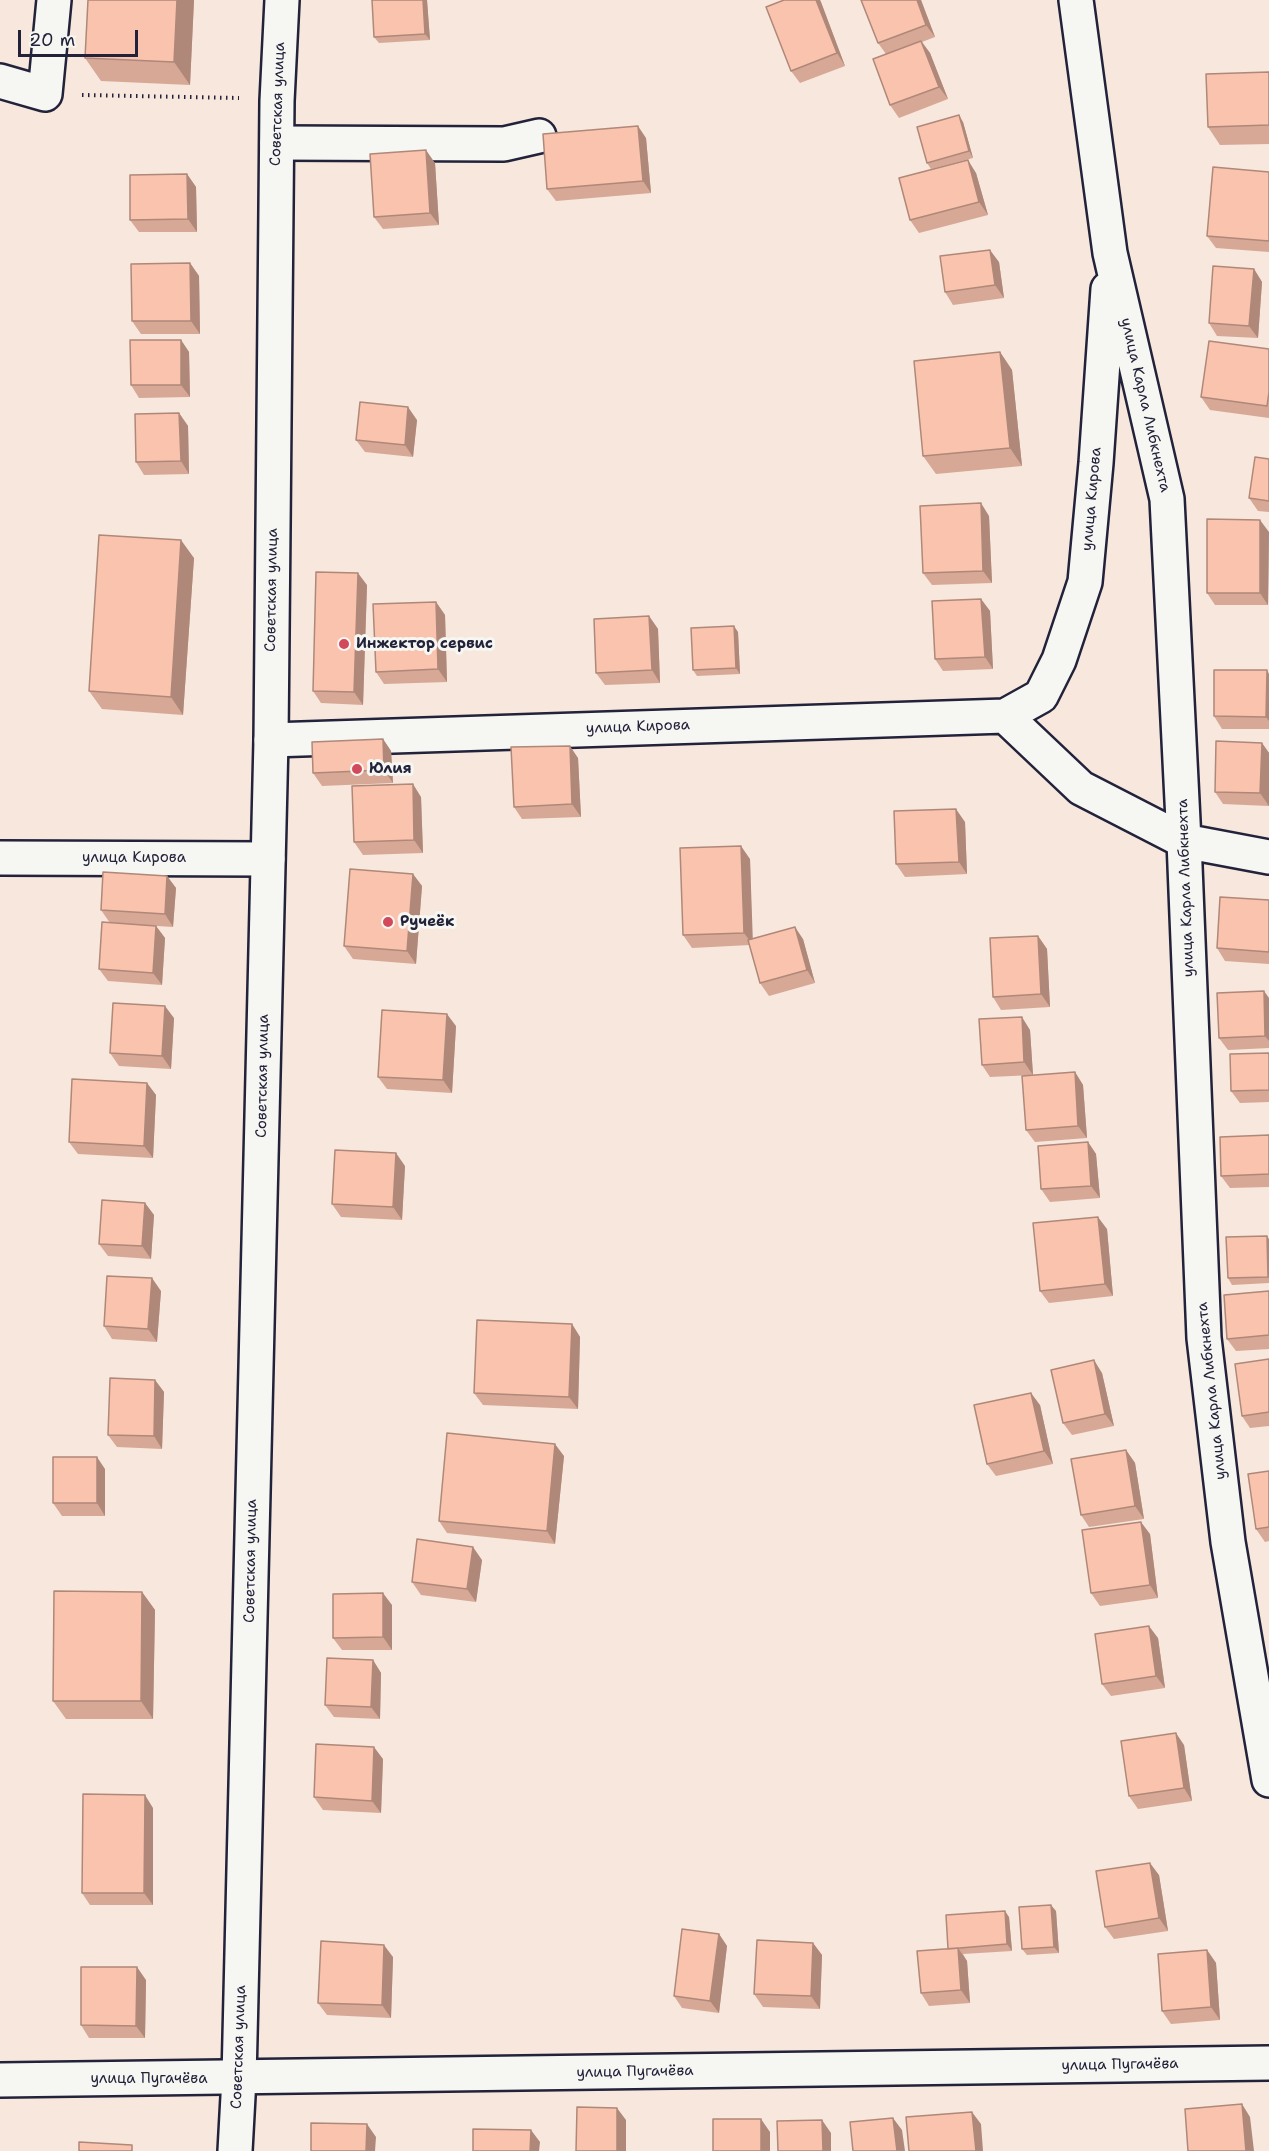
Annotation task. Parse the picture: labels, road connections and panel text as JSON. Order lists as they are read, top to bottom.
{
  "streets": {
    "street": [
      "Советская улица",
      "улица Карла Либкнехта",
      "улица Кирова",
      "улица Пугачёва"
    ]
  },
  "crossings": [
    ["Советская улица", "улица Кирова"],
    ["Советская улица", "улица Пугачёва"],
    ["улица Карла Либкнехта", "улица Кирова"]
  ],
  "places": ["Инжектор сервис", "Юлия", "Ручеёк"],
  "scale_bar": "20 m"
}
